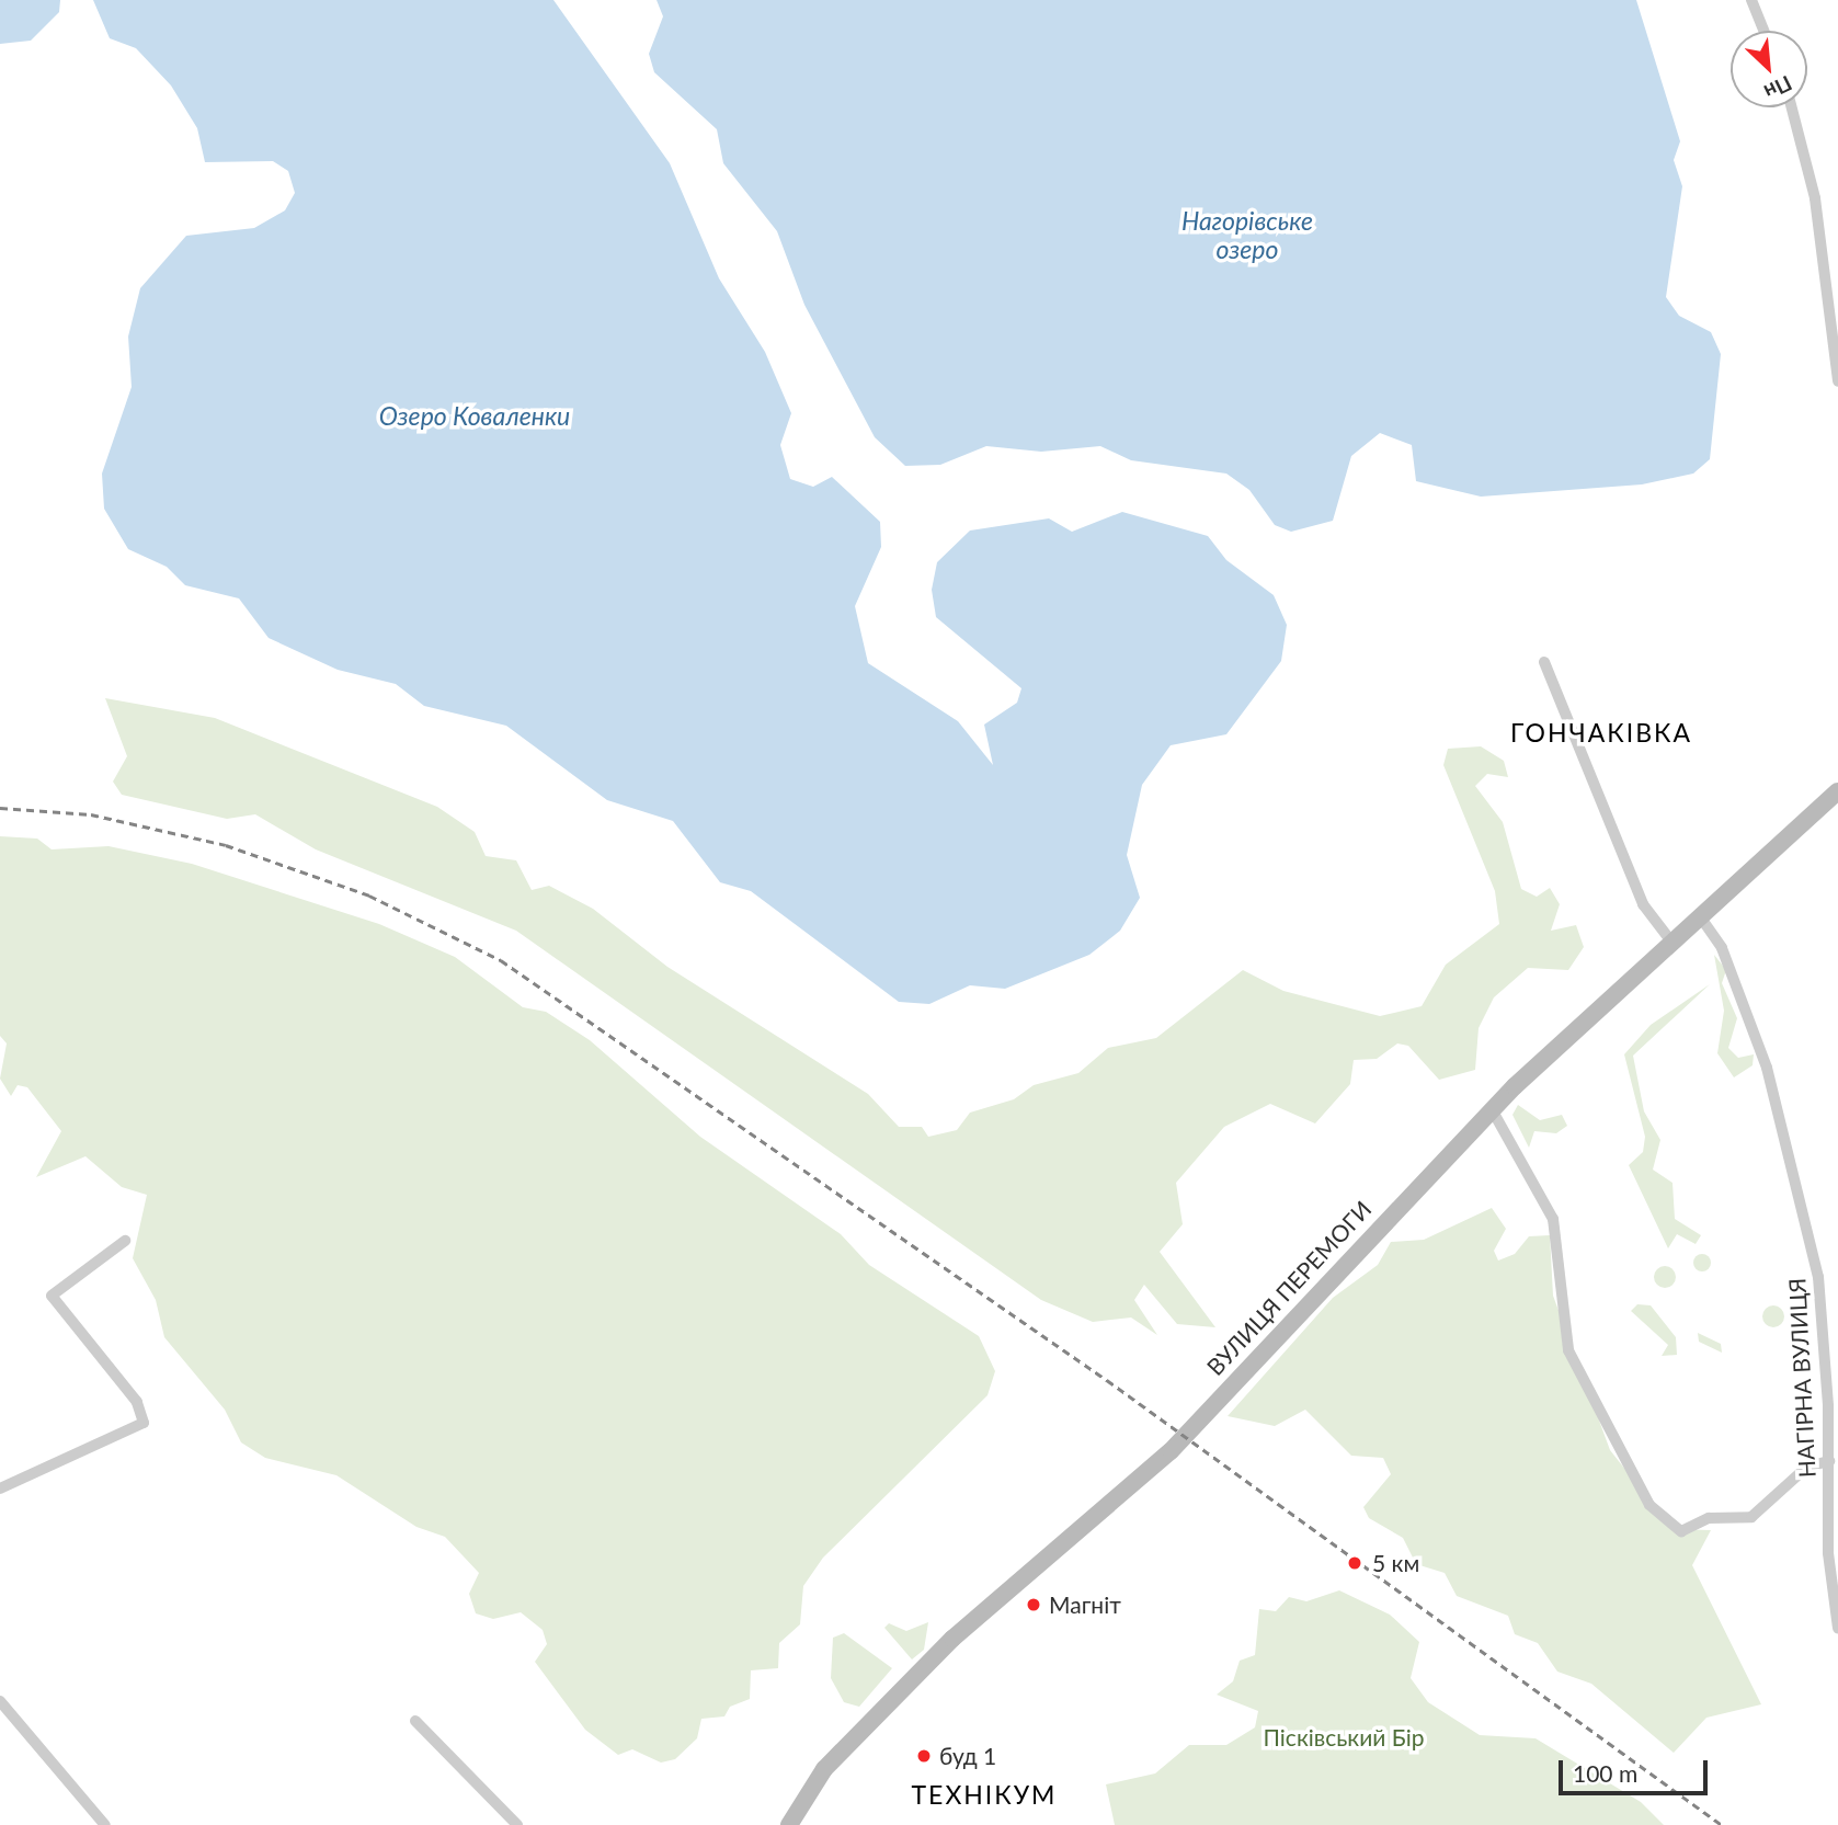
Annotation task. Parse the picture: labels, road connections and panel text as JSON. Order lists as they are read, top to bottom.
{
  "streets": {
    "street": ["ВУЛИЦЯ ПЕРЕМОГИ", "НАГІРНА ВУЛИЦЯ"]
  },
  "crossings": [
    ["ВУЛИЦЯ ПЕРЕМОГИ", "НАГІРНА ВУЛИЦЯ"]
  ],
  "districts": ["ГОНЧАКІВКА", "ТЕХНІКУМ"],
  "water": ["Нагорівське озеро", "Озеро Коваленки"],
  "parks": ["Пісківський Бір"],
  "places": ["5 км", "Магніт", "буд 1"],
  "scale_bar": "100 m",
  "north": "bottom right"
}
